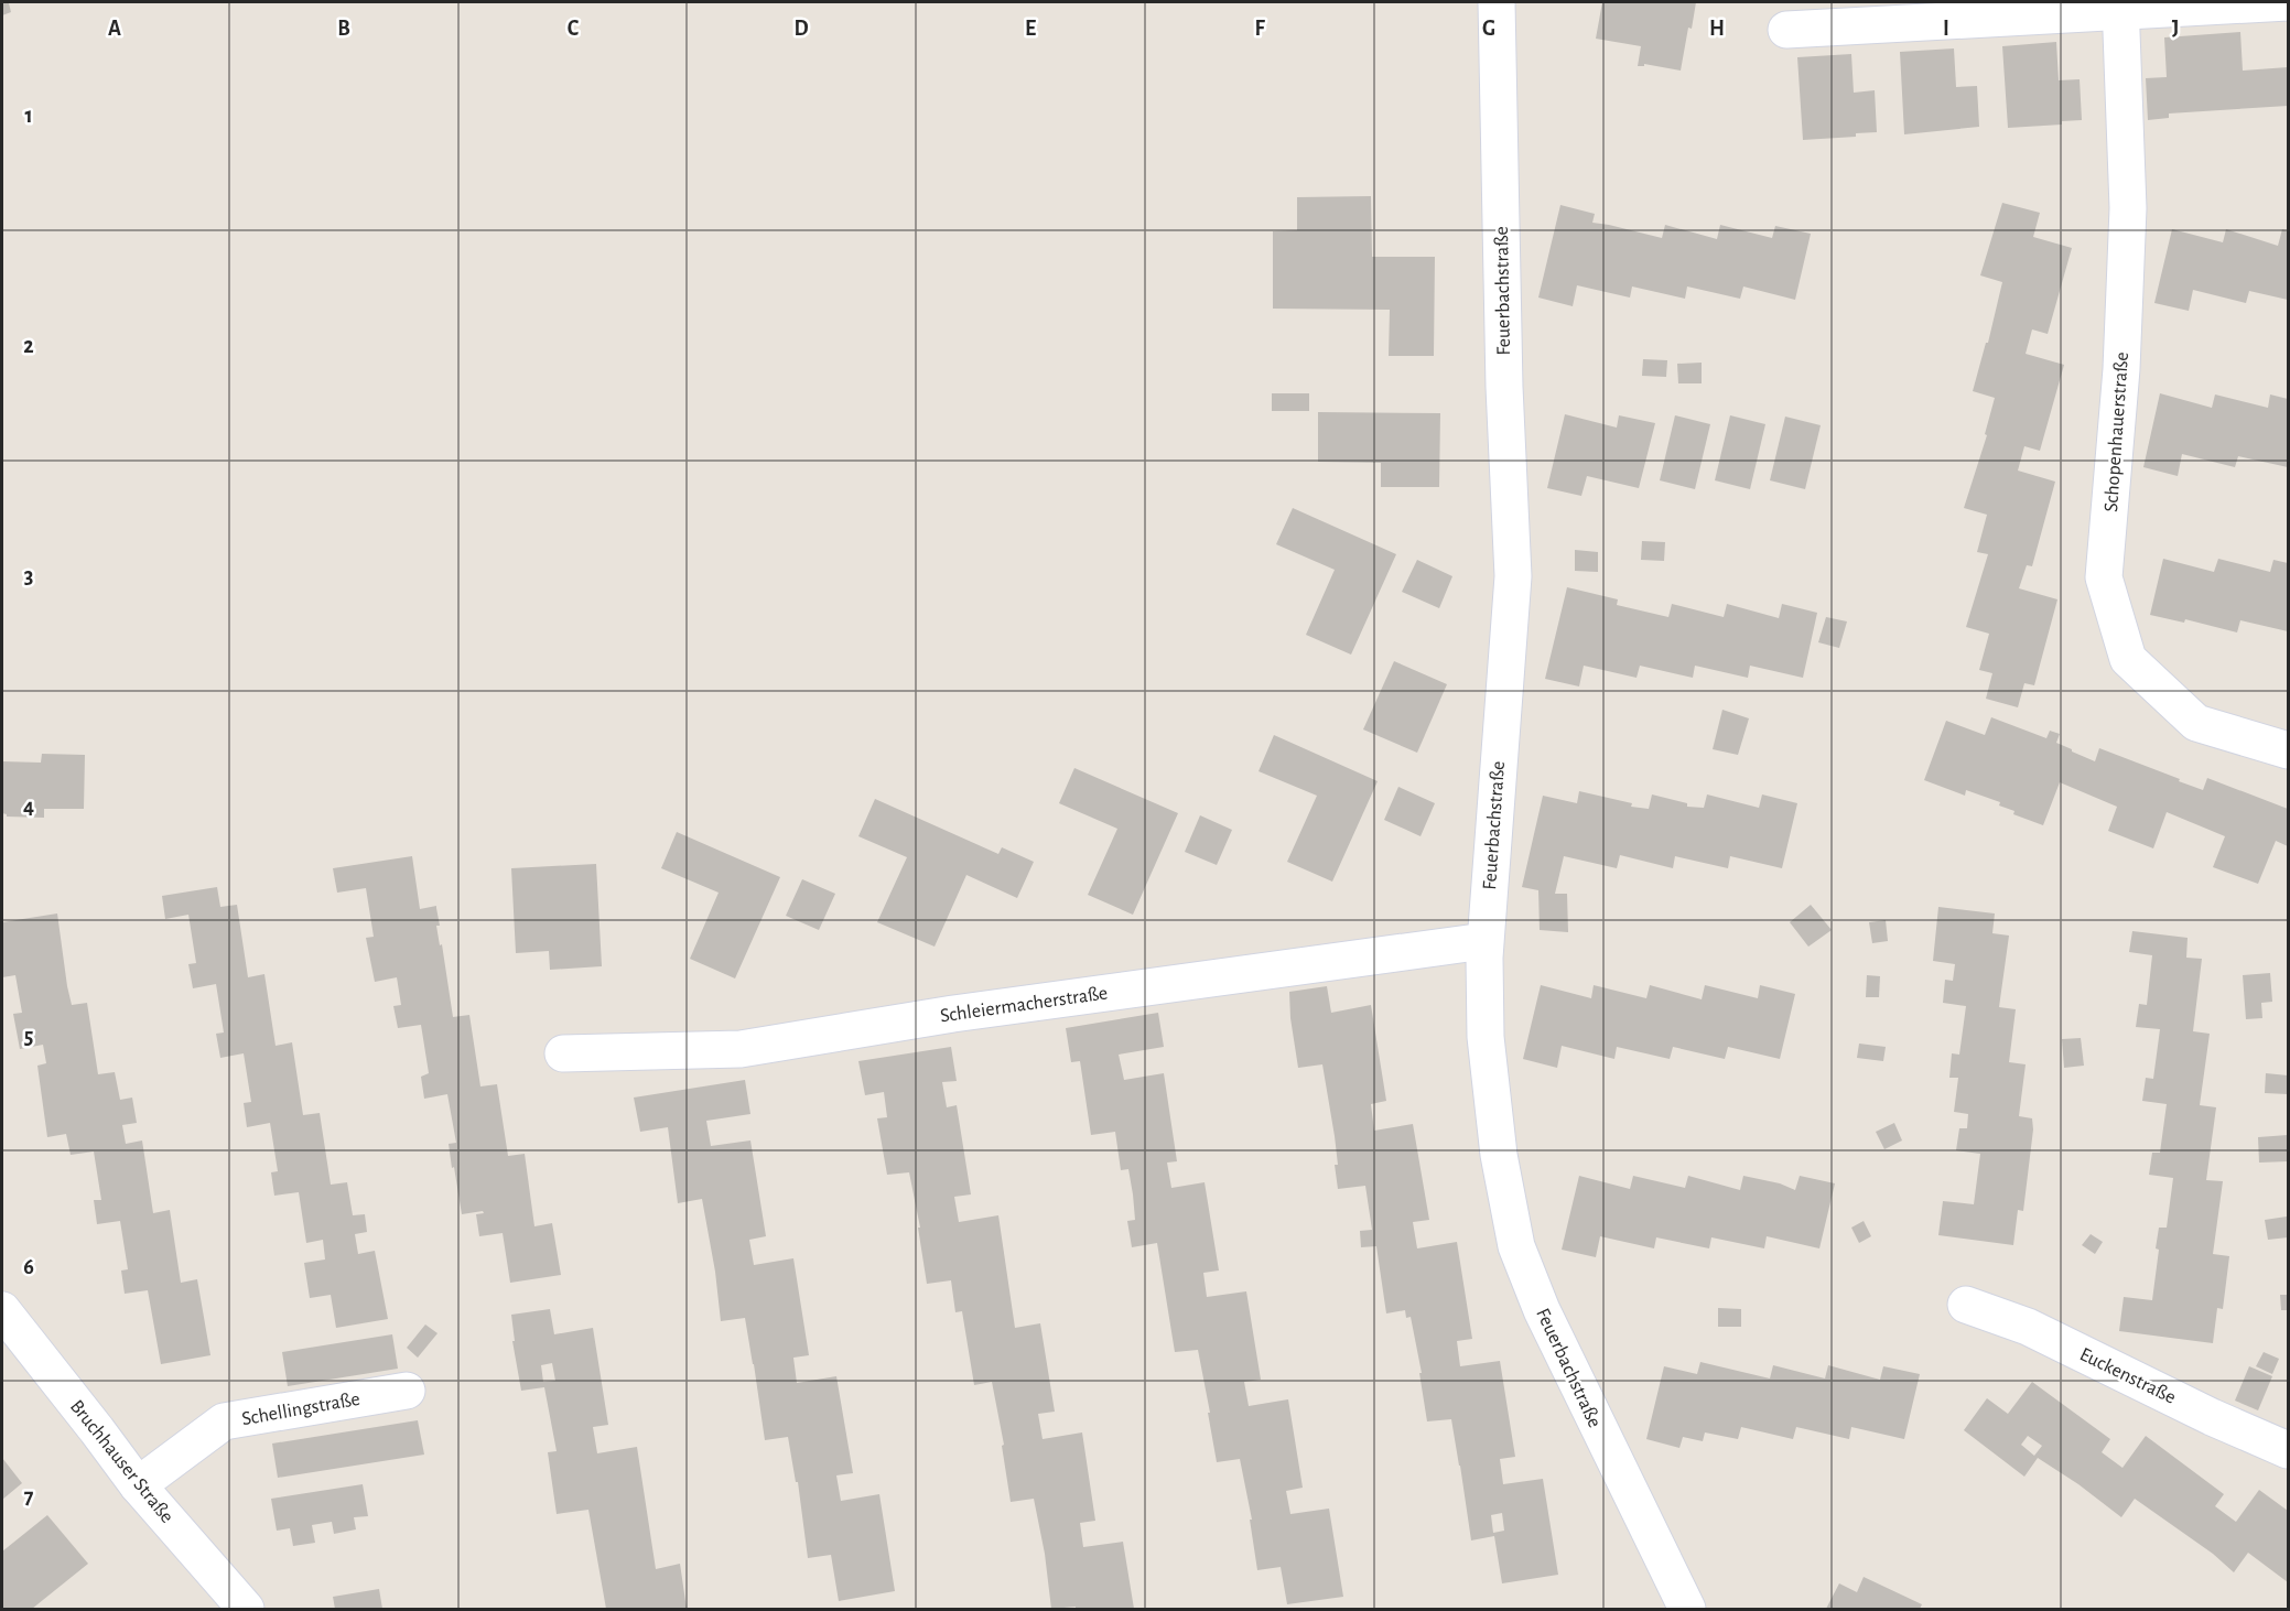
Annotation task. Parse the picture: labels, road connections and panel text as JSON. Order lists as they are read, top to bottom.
{
  "streets": {
    "street": [
      "Feuerbachstraße",
      "Schopenhauerstraße",
      "Schleiermacherstraße",
      "Euckenstraße",
      "Schellingstraße",
      "Bruchhauser Straße"
    ]
  },
  "crossings": [
    ["Feuerbachstraße", "Schleiermacherstraße"],
    ["Schellingstraße", "Bruchhauser Straße"]
  ],
  "grid": {
    "columns": [
      "A",
      "B",
      "C",
      "D",
      "E",
      "F",
      "G",
      "H",
      "I",
      "J"
    ],
    "rows": [
      "1",
      "2",
      "3",
      "4",
      "5",
      "6",
      "7"
    ]
  }
}
